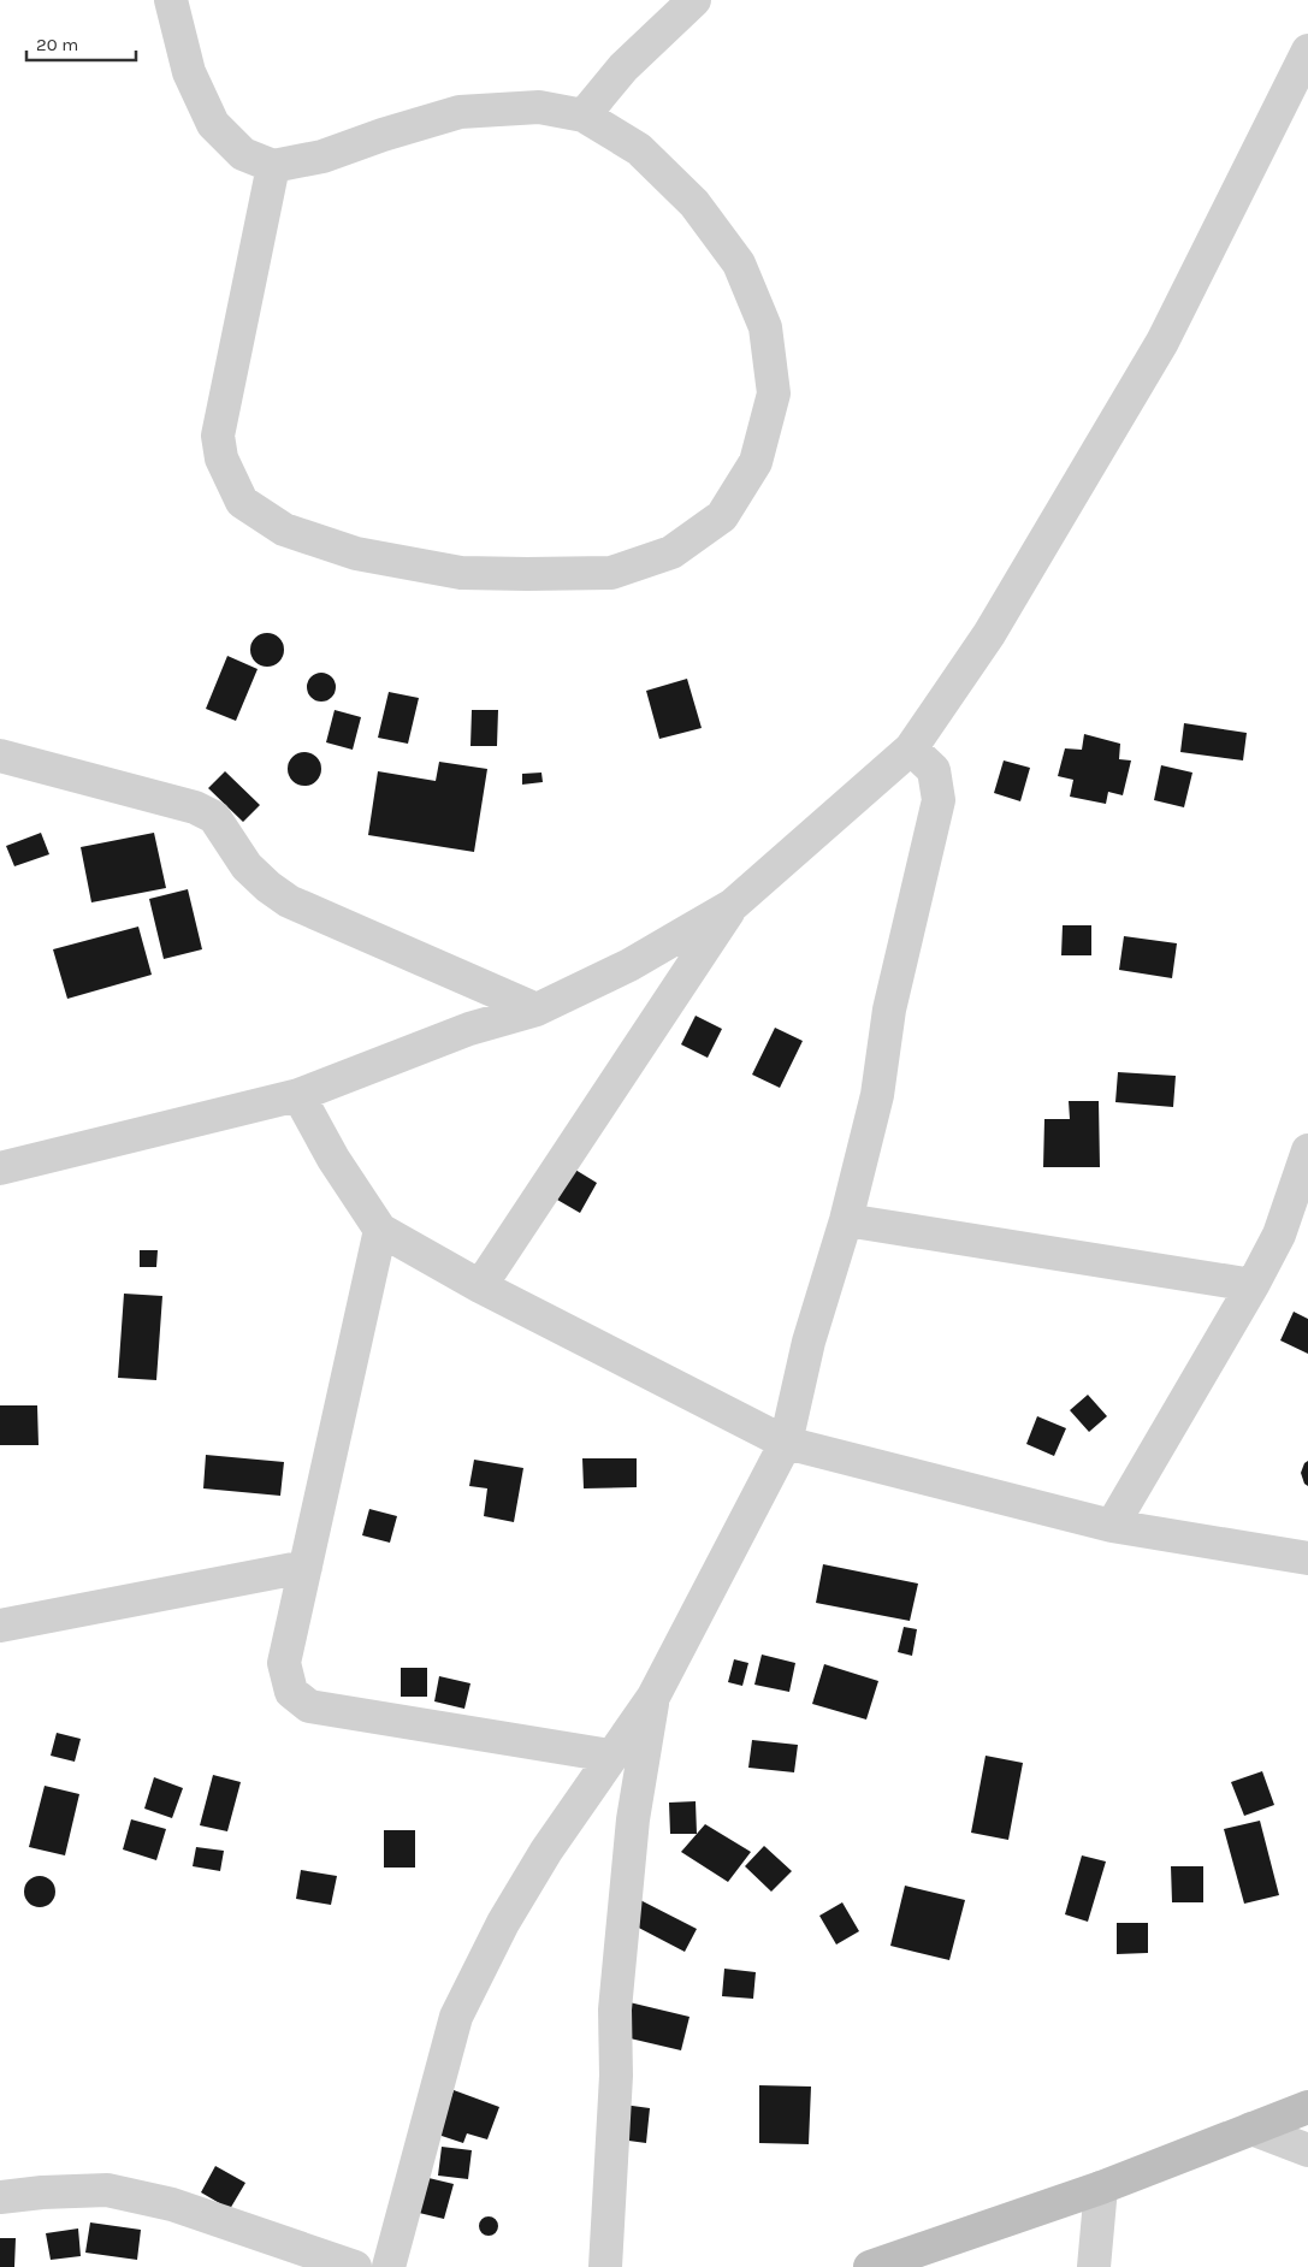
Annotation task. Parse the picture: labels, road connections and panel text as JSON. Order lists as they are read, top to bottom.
{
  "scale_bar": "20 m"
}
